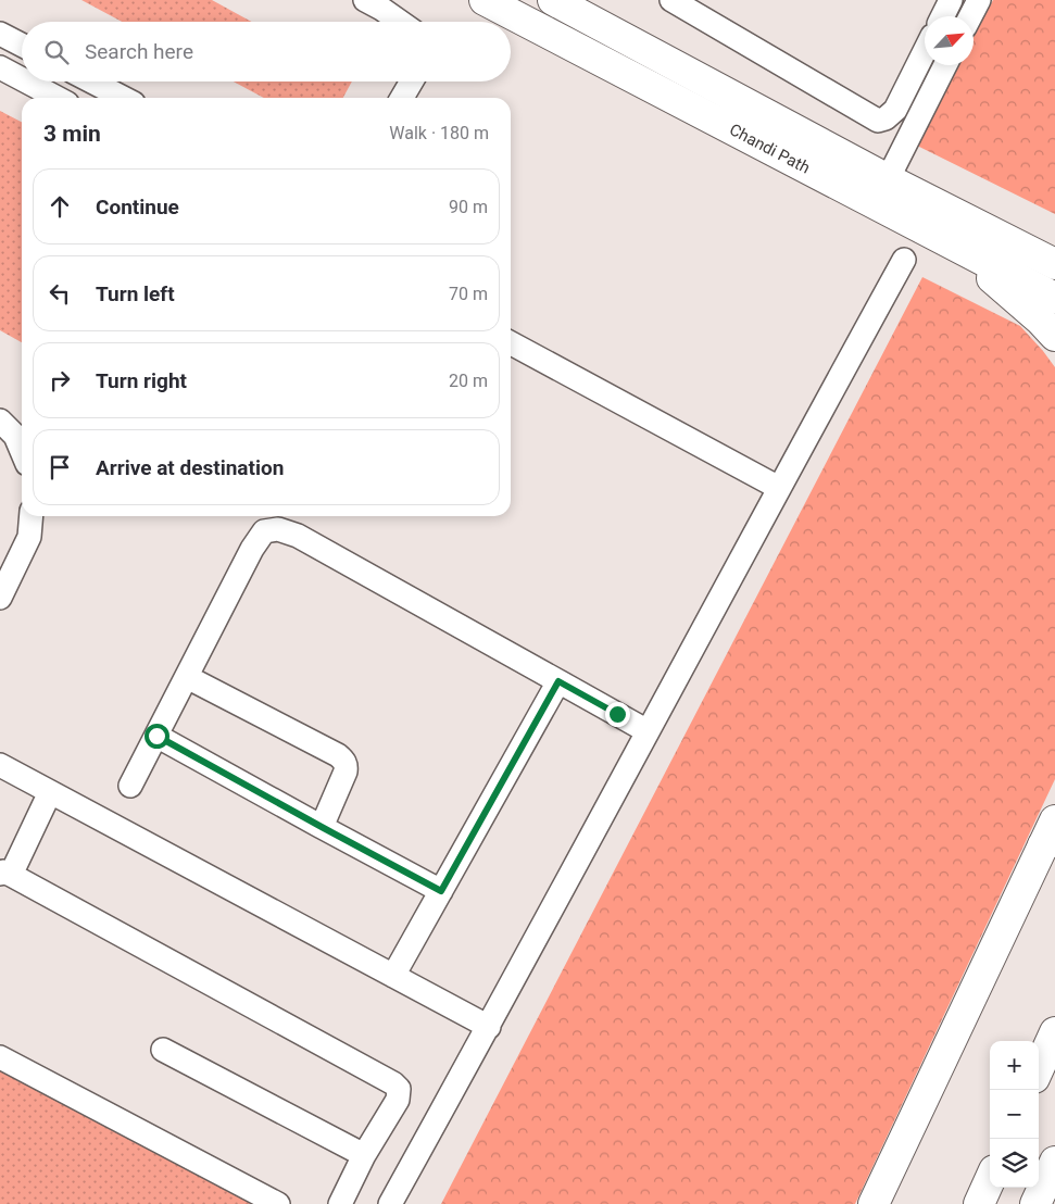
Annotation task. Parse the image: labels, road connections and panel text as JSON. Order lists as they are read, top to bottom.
{
  "streets": {
    "main road": ["Chandi Path"]
  },
  "north": "top right",
  "page": {
    "search": "Search here",
    "heading": ["3 min", "Walk · 180 m"],
    "list": [
      ["Continue", "90 m"],
      ["Turn left", "70 m"],
      ["Turn right", "20 m"],
      "Arrive at destination"
    ],
    "map_buttons": ["+", "−"]
  }
}
